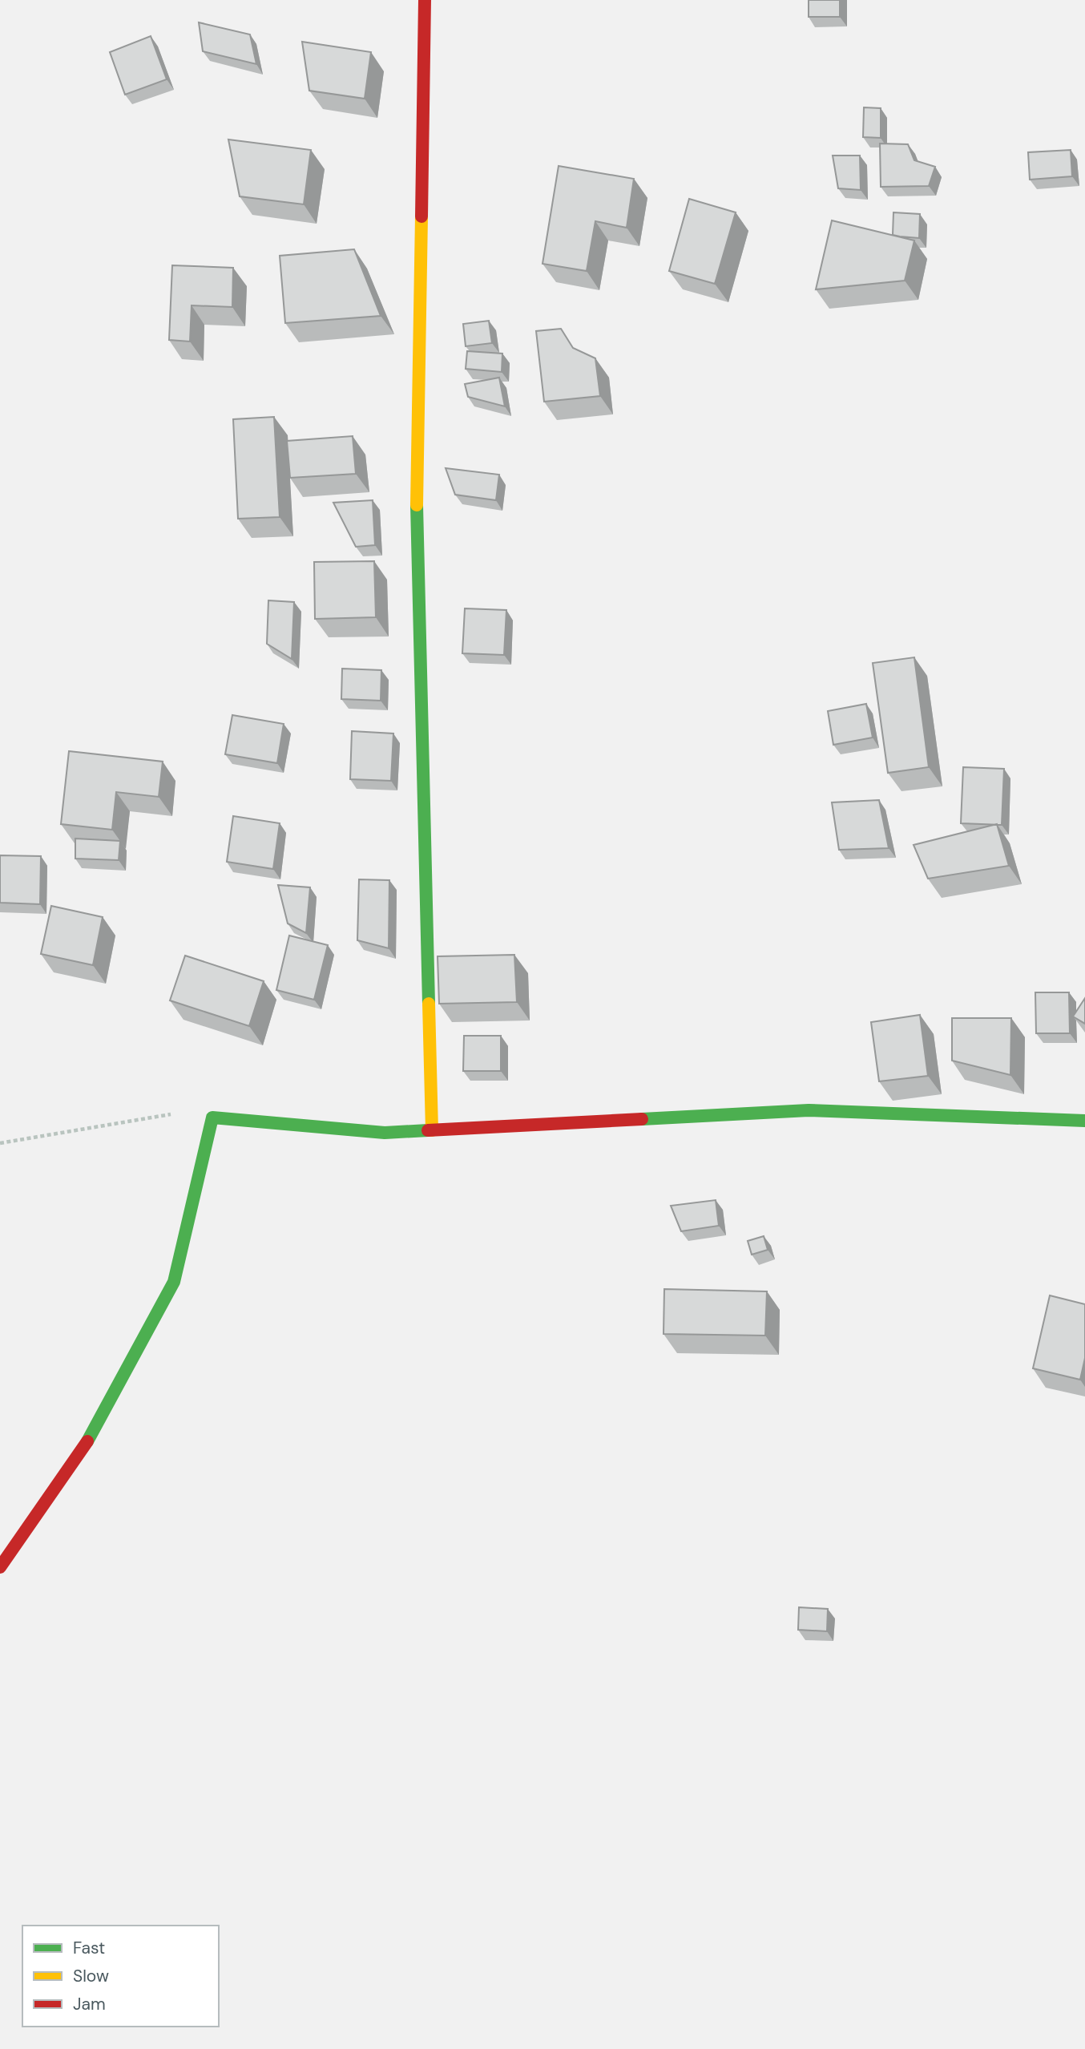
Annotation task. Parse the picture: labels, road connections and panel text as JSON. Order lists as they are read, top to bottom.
{
  "legend": ["Fast", "Slow", "Jam"]
}
